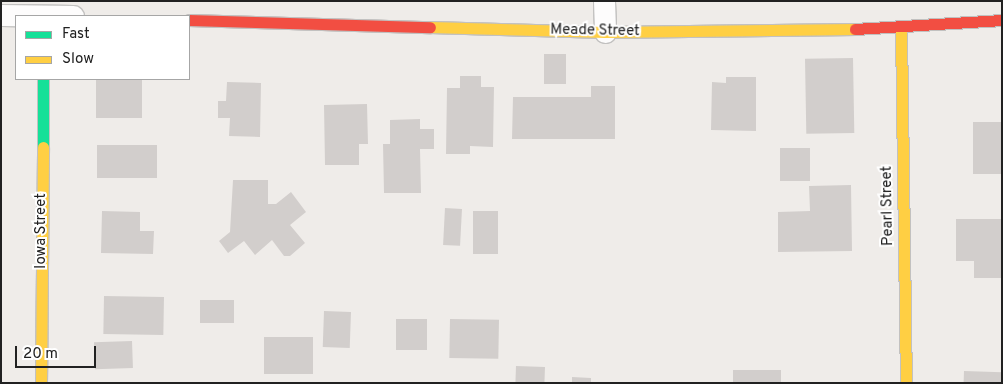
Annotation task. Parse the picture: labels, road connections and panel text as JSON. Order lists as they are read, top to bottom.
{
  "streets": {
    "street": ["Meade Street", "Pearl Street", "Iowa Street"]
  },
  "crossings": [
    ["Meade Street", "Pearl Street"]
  ],
  "legend": ["Fast", "Slow"],
  "scale_bar": "20 m"
}
